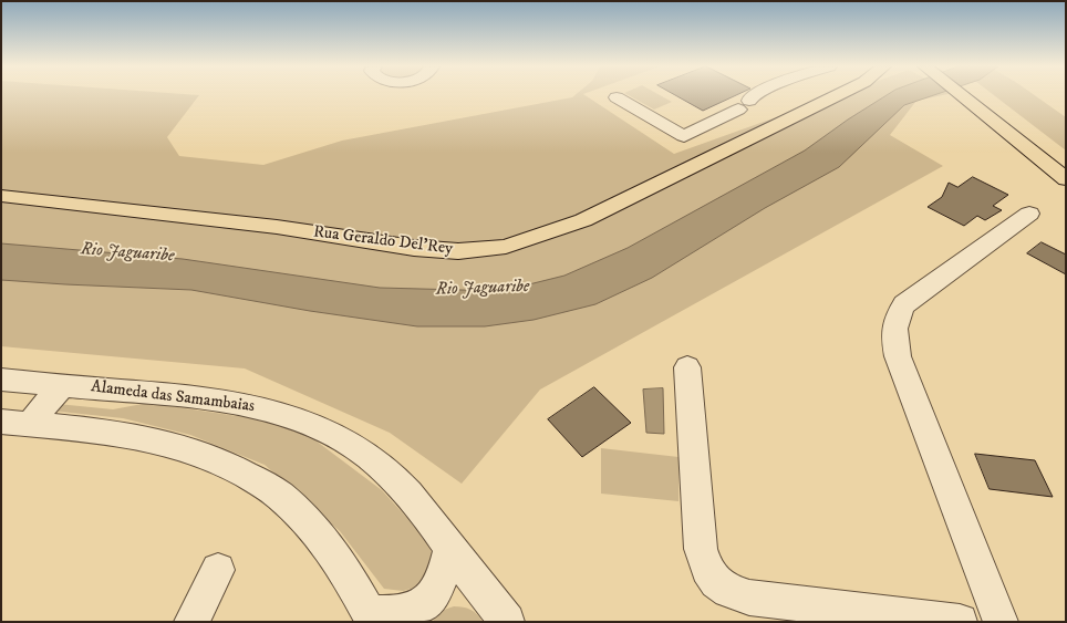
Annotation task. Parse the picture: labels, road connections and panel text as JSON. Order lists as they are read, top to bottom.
{
  "streets": {
    "main road": ["Rua Geraldo Del'Rey"],
    "street": ["Alameda das Samambaias"]
  },
  "water": ["Rio Jaguaribe"]
}
